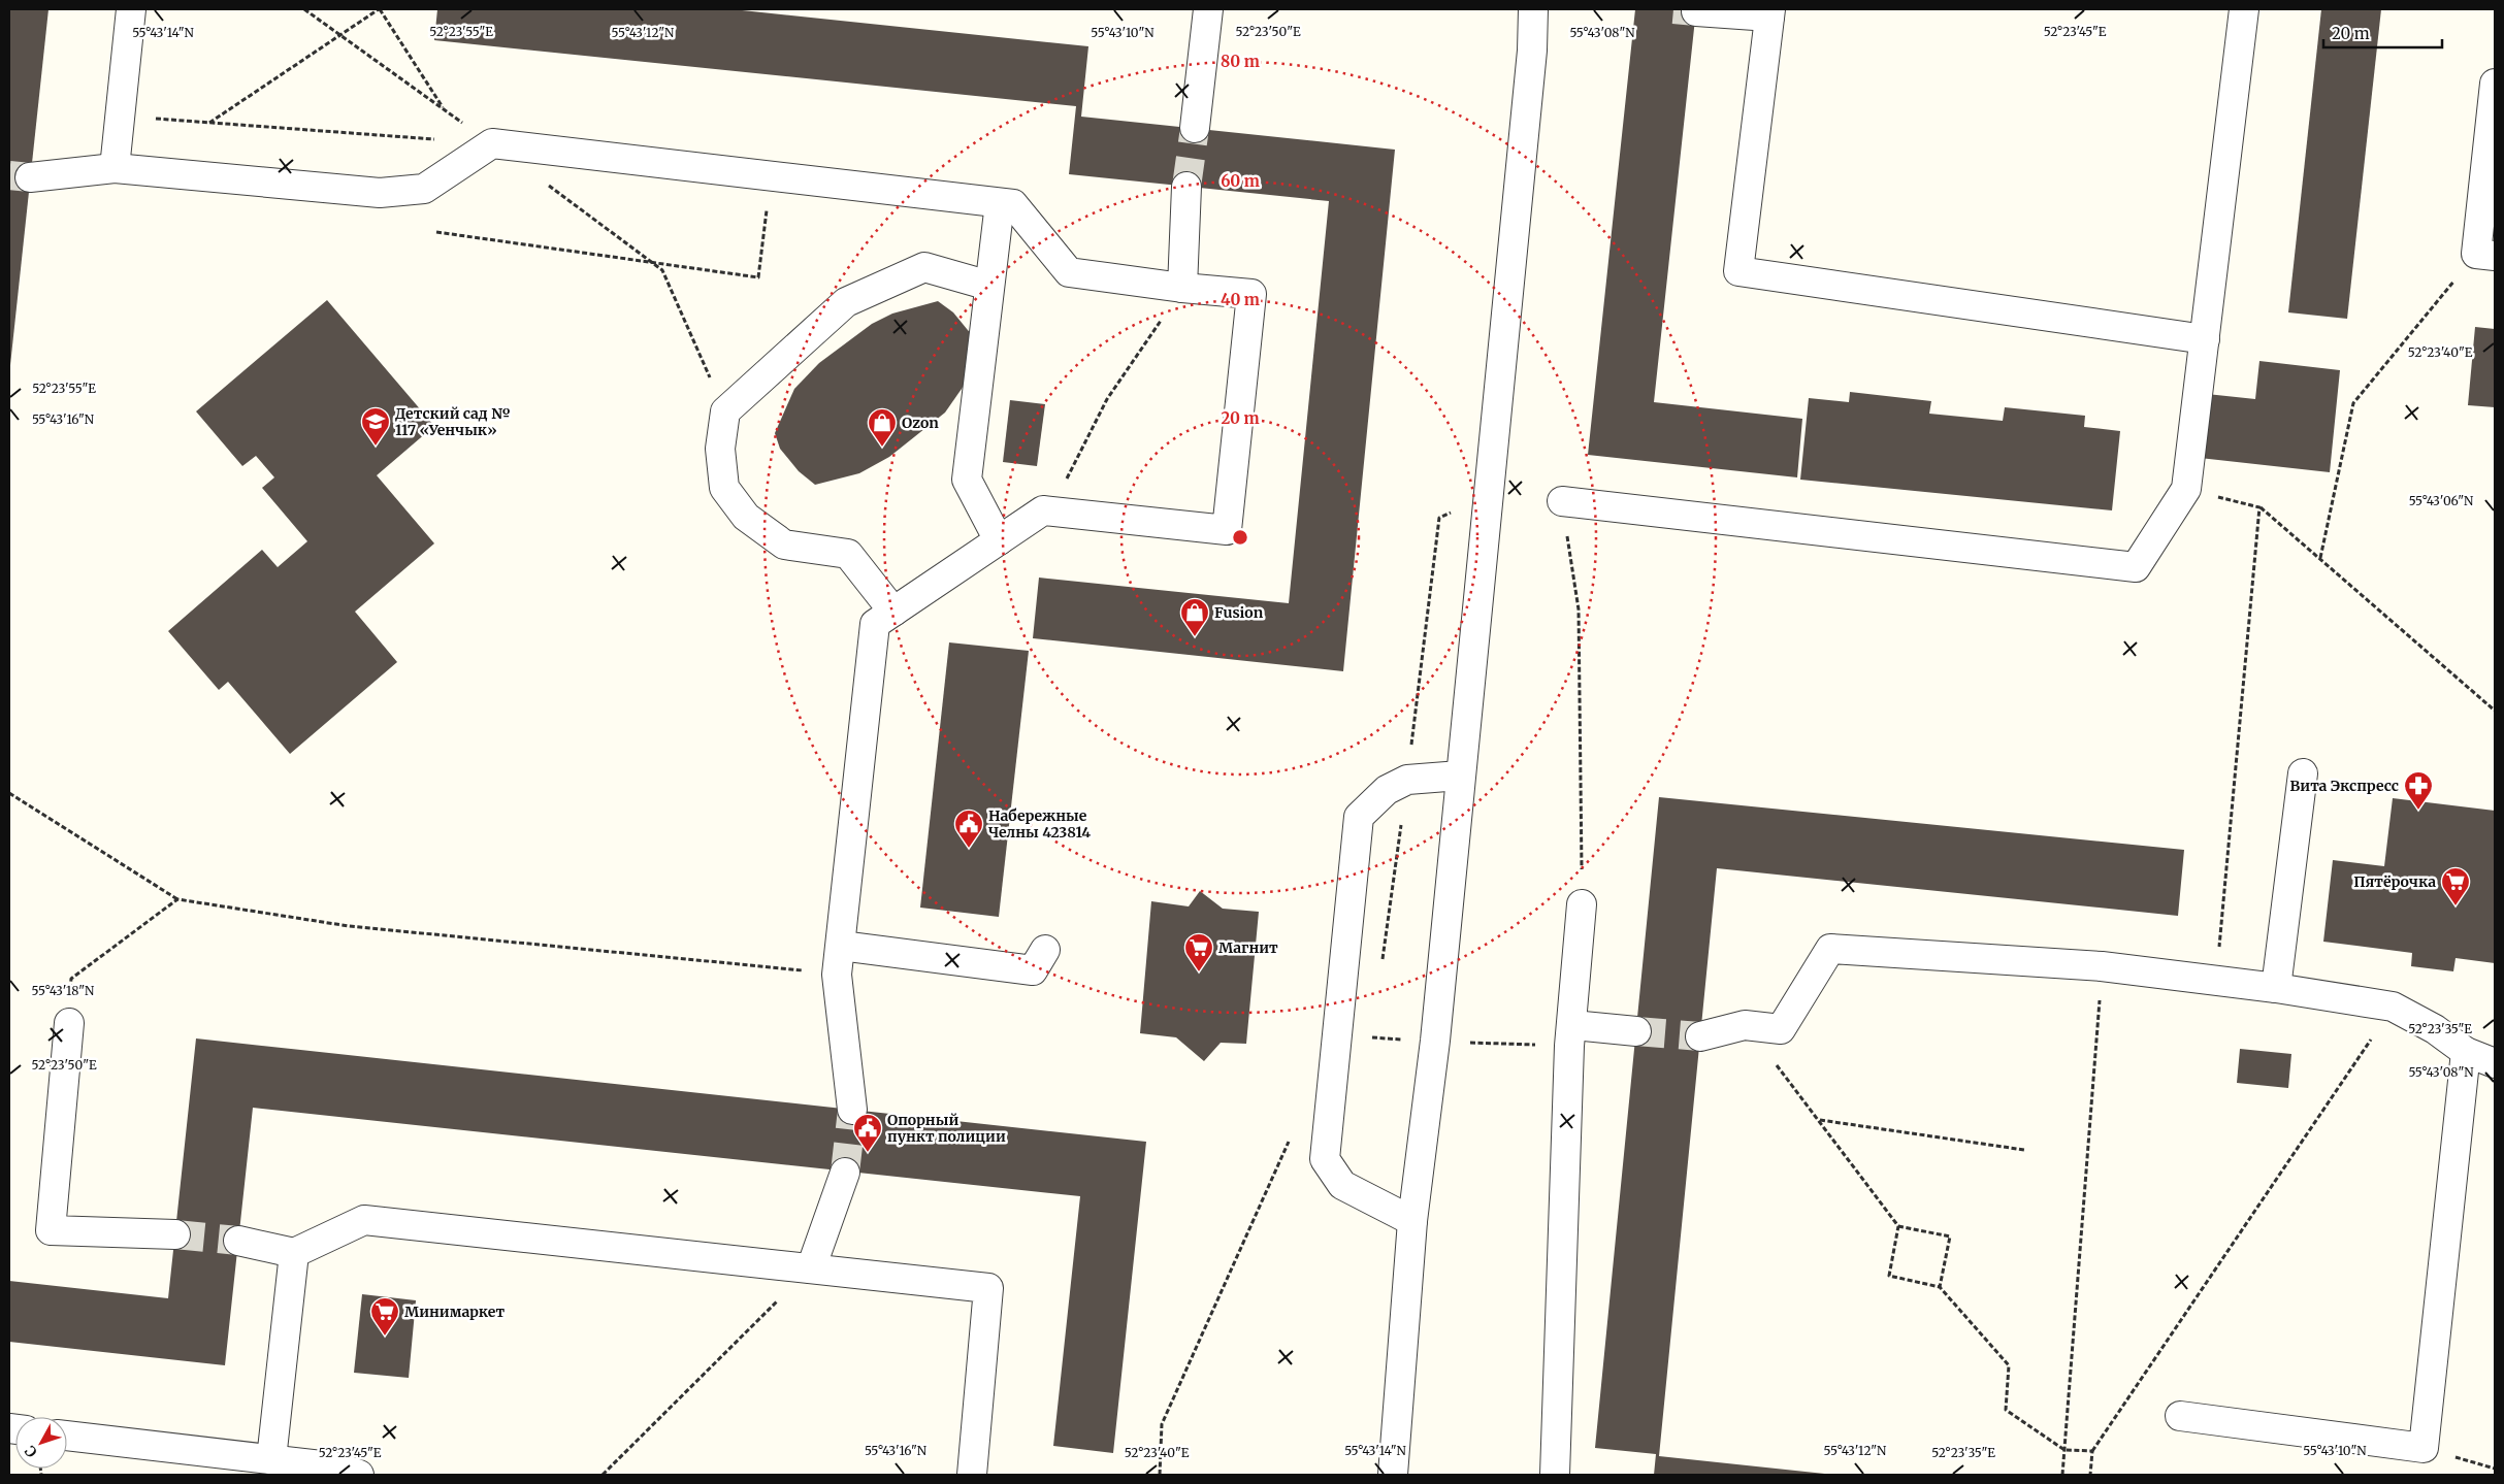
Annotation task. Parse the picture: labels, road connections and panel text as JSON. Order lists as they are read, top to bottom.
{
  "places": {
    "school or university": ["Детский сад № 117 «Уенчык»"],
    "shop": ["Ozon", "Fusion"],
    "pharmacy": ["Вита Экспресс"],
    "public building": ["Набережные Челны 423814", "Опорный пункт полиции"],
    "supermarket": ["Пятёрочка", "Магнит", "Минимаркет"]
  },
  "scale_bar": "20 m",
  "north": "bottom left",
  "coordinates": [
    "52°23'55\"E",
    "52°23'50\"E",
    "52°23'45\"E",
    "55°43'14\"N",
    "55°43'12\"N",
    "55°43'10\"N",
    "55°43'08\"N",
    "52°23'40\"E",
    "55°43'16\"N",
    "55°43'06\"N",
    "55°43'18\"N",
    "52°23'35\"E"
  ],
  "rings": [
    "80 m",
    "60 m",
    "40 m",
    "20 m"
  ]
}
